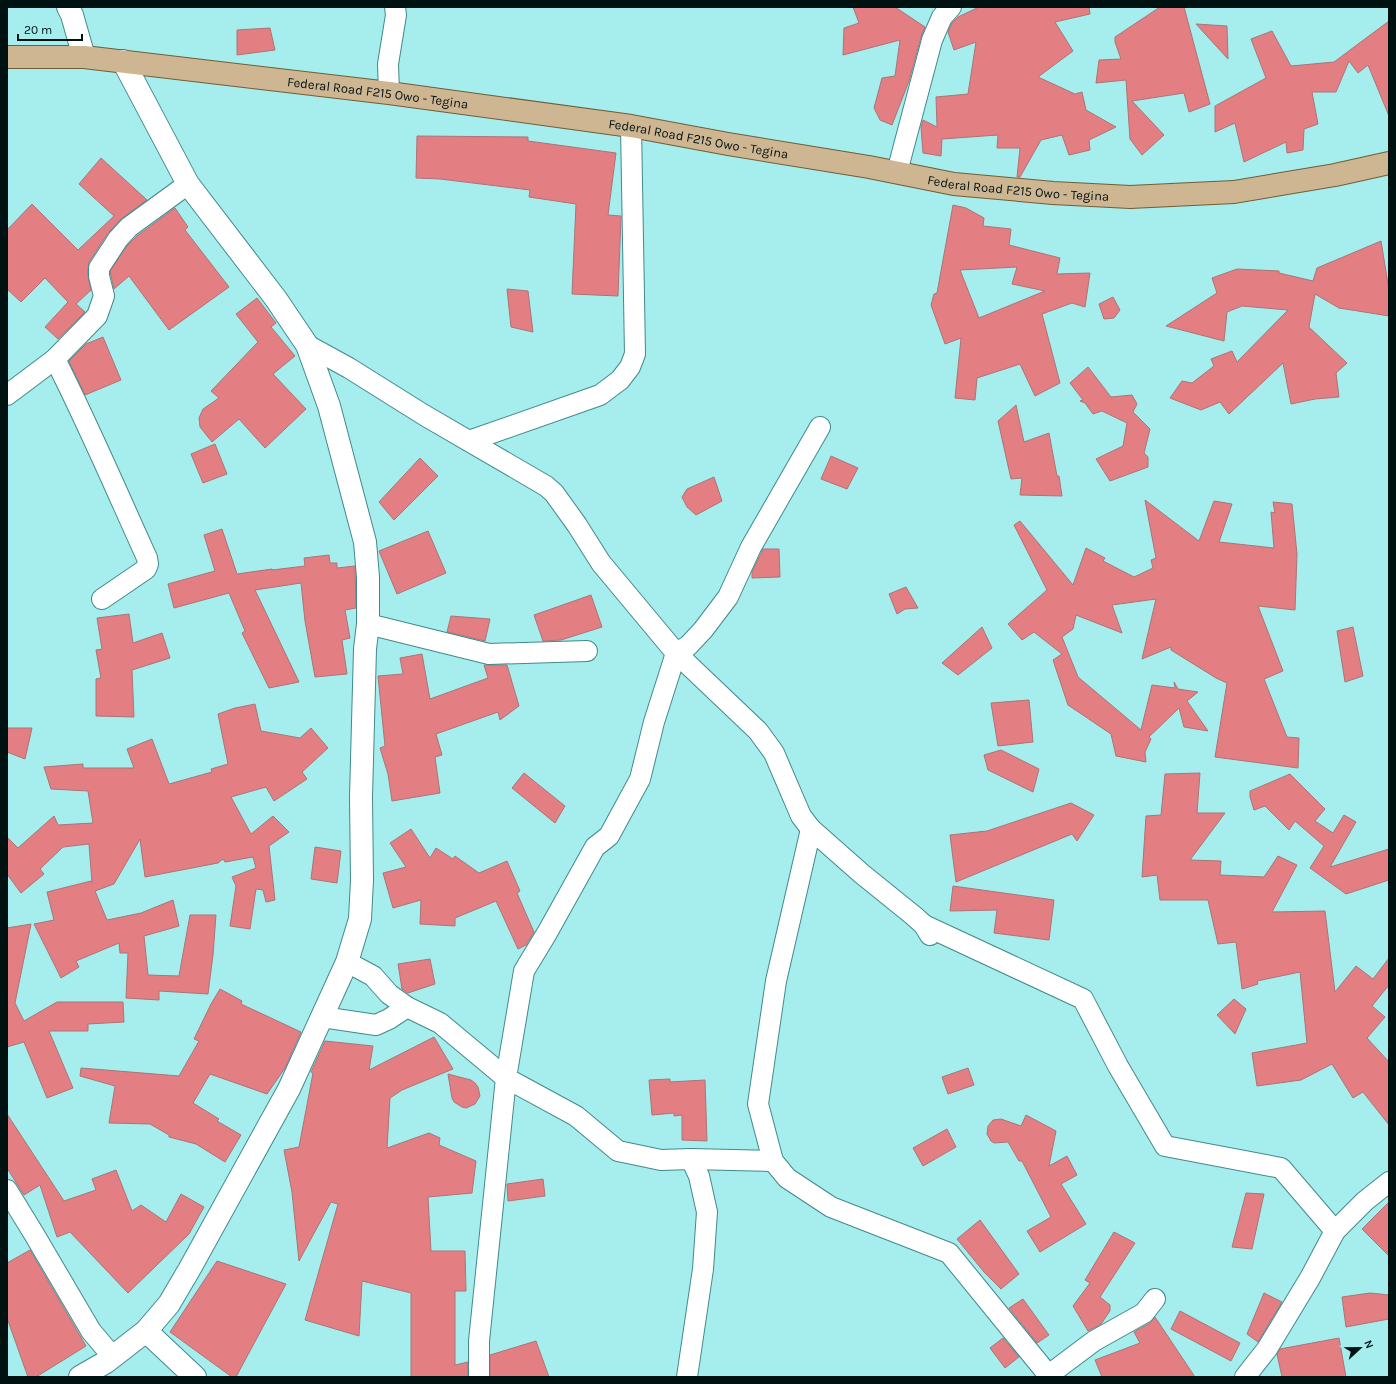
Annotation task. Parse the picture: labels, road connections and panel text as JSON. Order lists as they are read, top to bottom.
{
  "streets": {
    "main road": ["Federal Road F215 Owo - Tegina"]
  },
  "scale_bar": "20 m",
  "north": "right"
}
